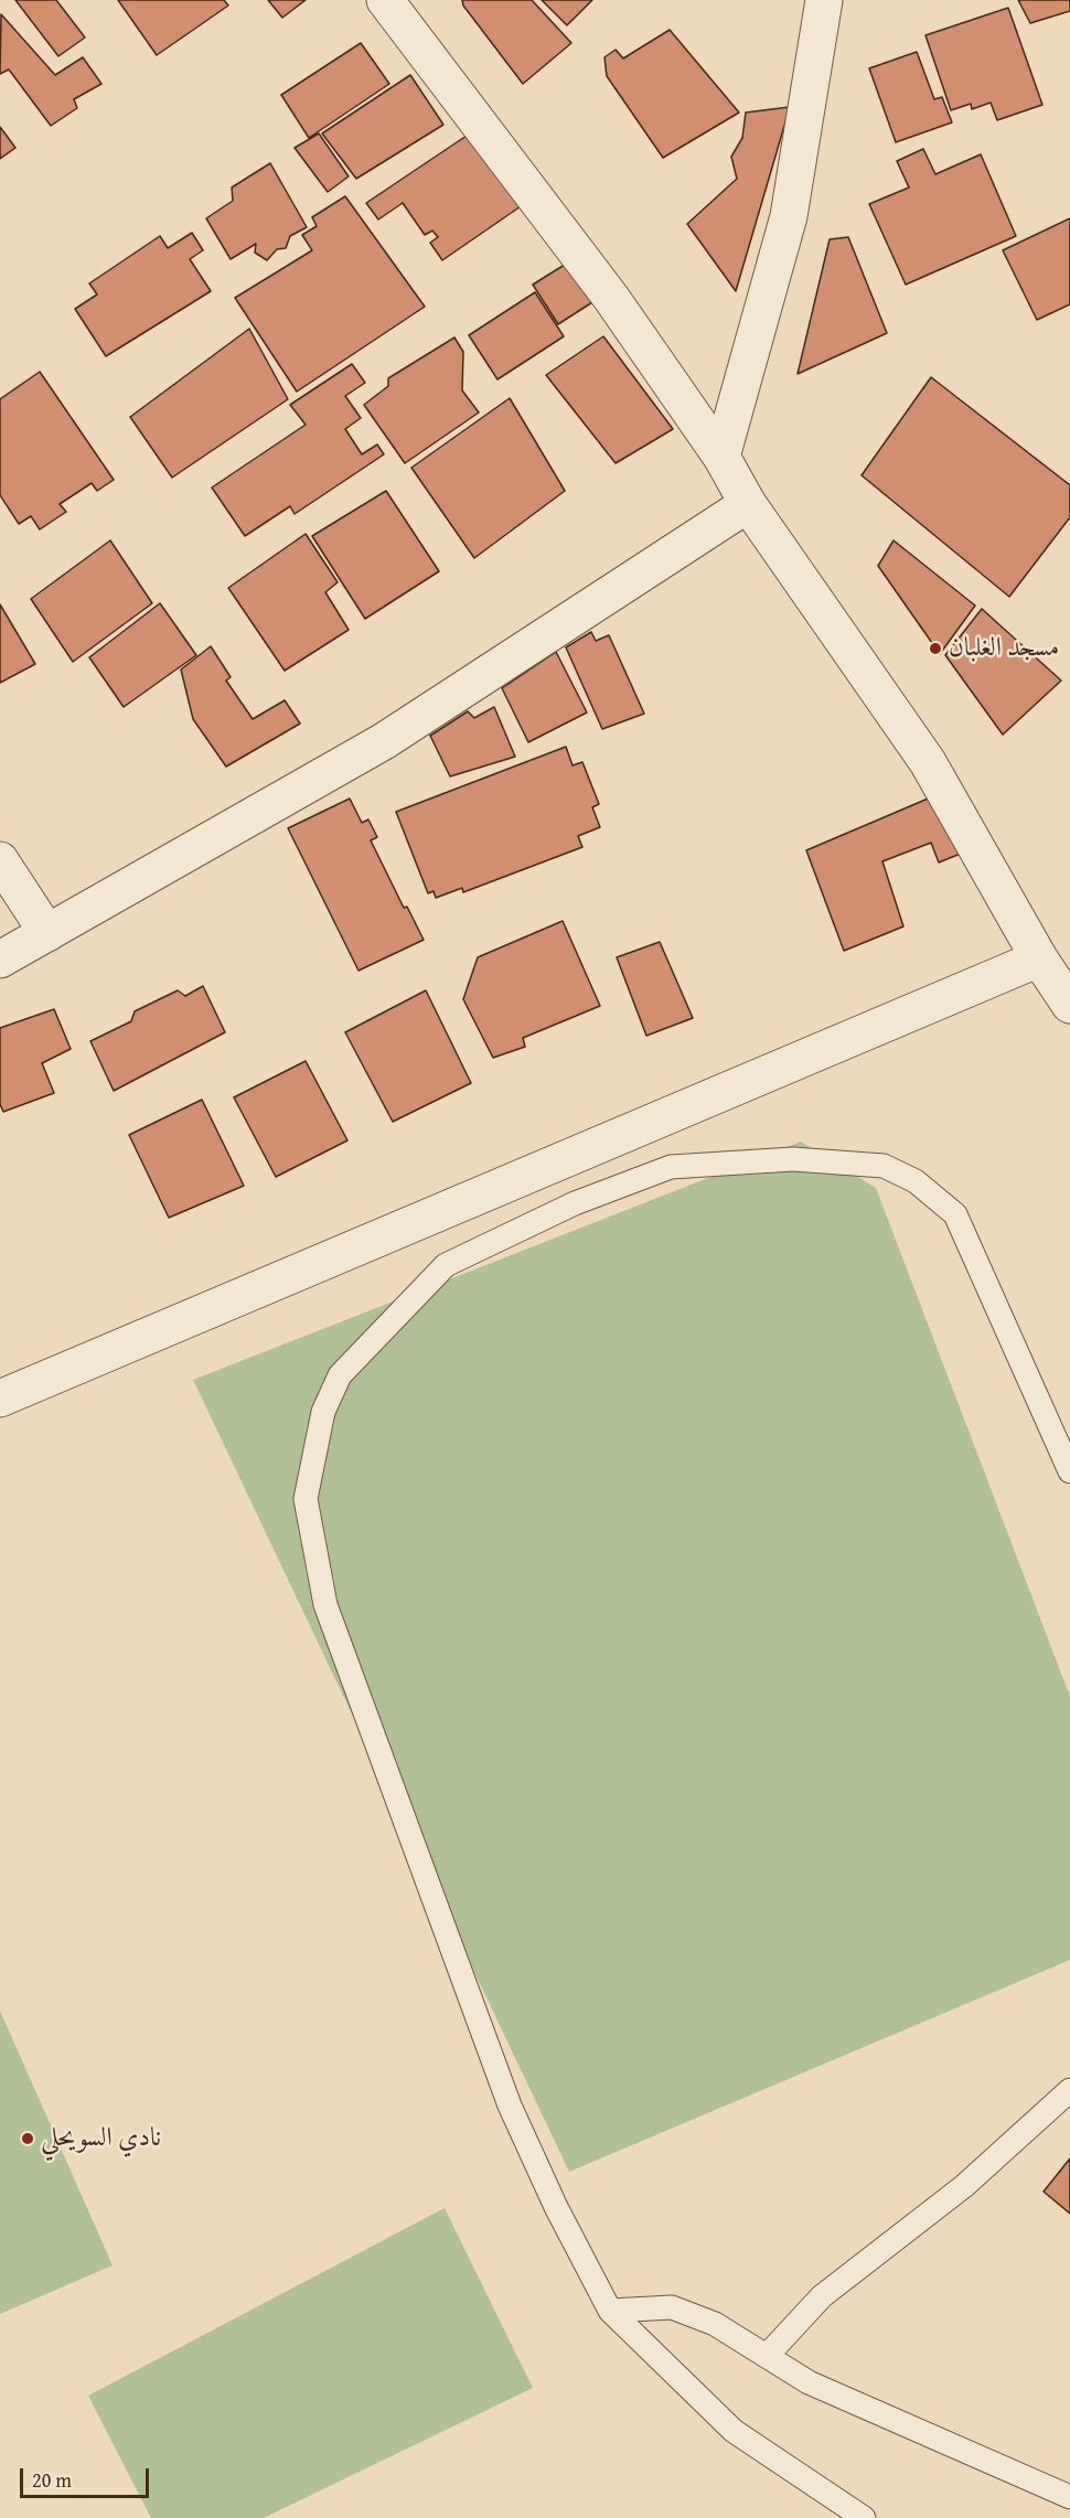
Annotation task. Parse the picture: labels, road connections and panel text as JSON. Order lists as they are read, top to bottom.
{
  "places": ["مسجد الغلبان", "نادي السويحلي"],
  "scale_bar": "20 m"
}
